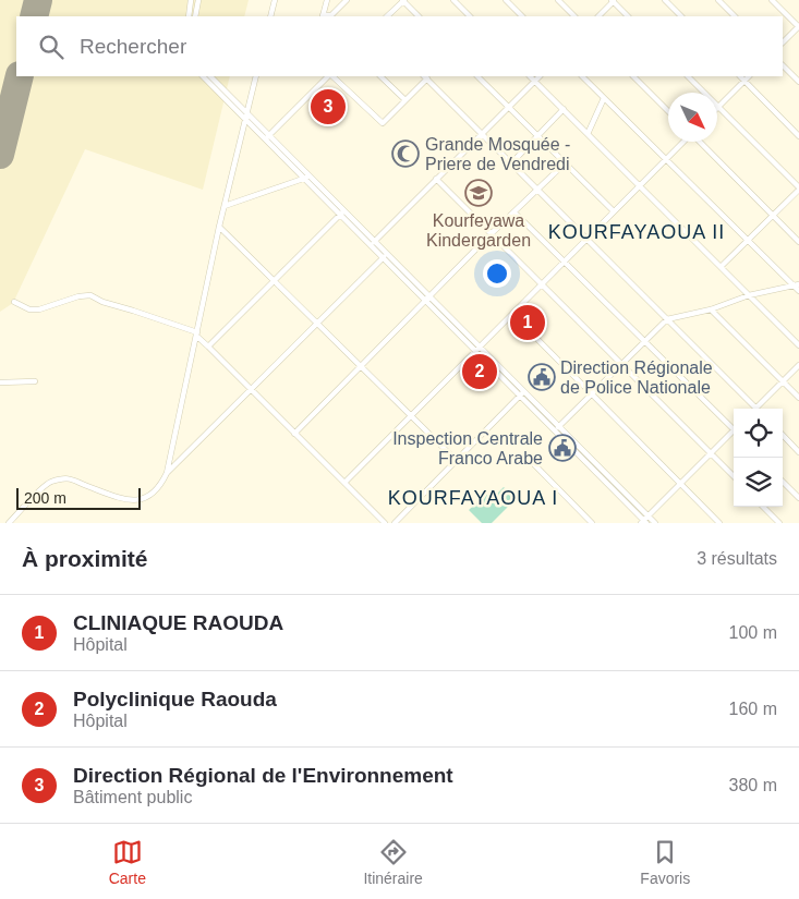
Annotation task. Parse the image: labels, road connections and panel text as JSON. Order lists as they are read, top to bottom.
{
  "districts": ["KOURFAYAOUA II", "KOURFAYAOUA I"],
  "places": {
    "mosque": ["Grande Mosquée - Priere de Vendredi"],
    "school or university": ["Kourfeyawa Kindergarden"],
    "public building": ["Direction Régionale de Police Nationale", "Inspection Centrale Franco Arabe"]
  },
  "scale_bar": "200 m",
  "north": "bottom right",
  "page": {
    "search": "Rechercher",
    "pins": ["3", "1", "2"],
    "scale": "200 m",
    "heading": ["À proximité", "3 résultats"],
    "list": [
      {
        "mark": "1",
        "name": "CLINIAQUE RAOUDA",
        "note": "Hôpital",
        "value": "100 m"
      },
      {
        "mark": "2",
        "name": "Polyclinique Raouda",
        "note": "Hôpital",
        "value": "160 m"
      },
      {
        "mark": "3",
        "name": "Direction Régional de l'Environnement",
        "note": "Bâtiment public",
        "value": "380 m"
      }
    ],
    "nav": ["Carte", "Itinéraire", "Favoris"]
  }
}
